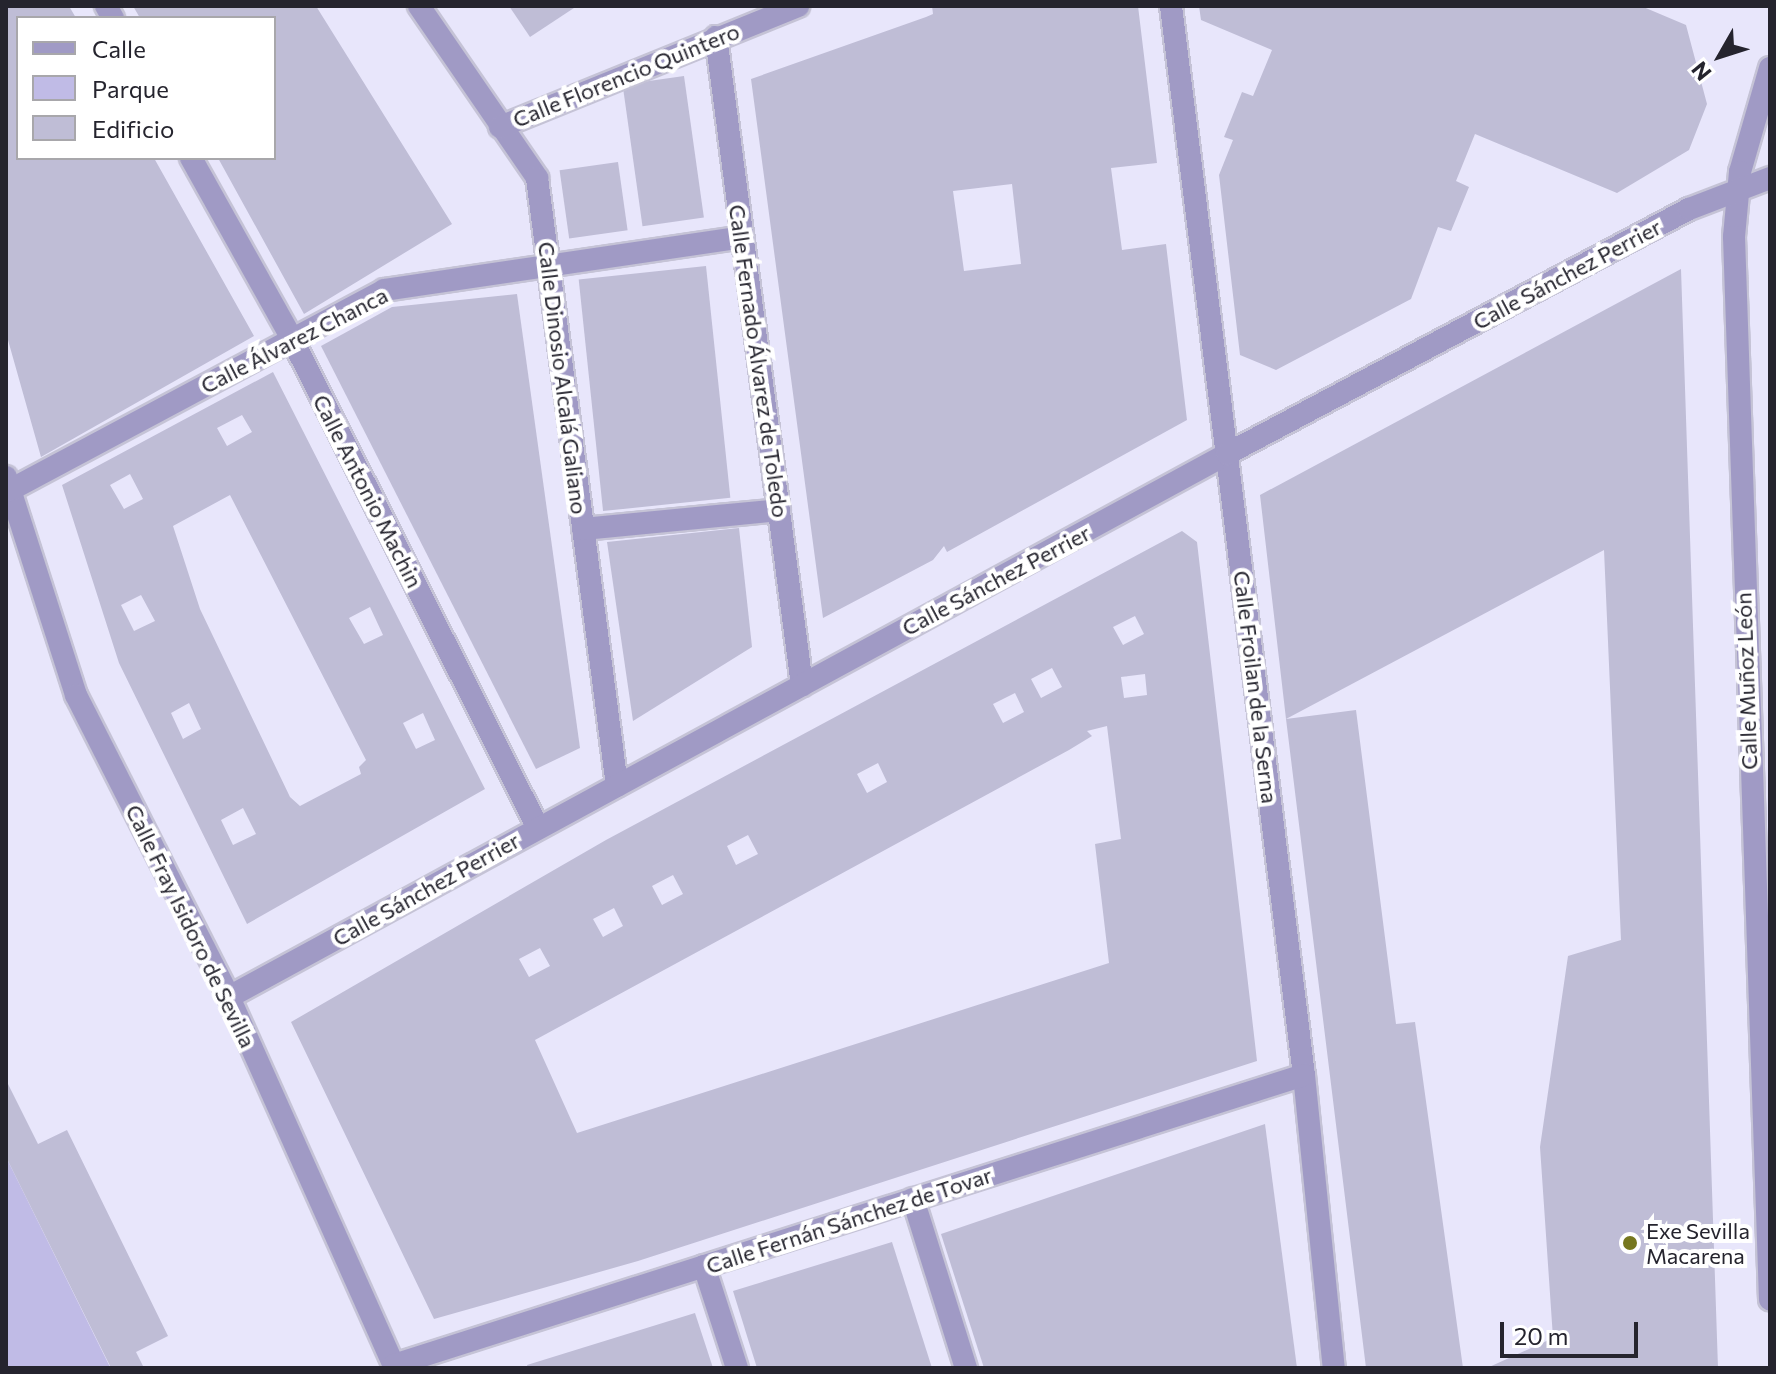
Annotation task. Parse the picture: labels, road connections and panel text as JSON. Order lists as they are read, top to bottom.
{
  "streets": {
    "street": [
      "Calle Florencio Quintero",
      "Calle Sánchez Perrier",
      "Calle Álvarez Chanca",
      "Calle Fernado Álvarez de Toledo",
      "Calle Dinosio Alcalá Galiano",
      "Calle Antonio Machin",
      "Calle Muñoz León",
      "Calle Froilan de la Serna",
      "Calle Fray Isidoro de Sevilla",
      "Calle Fernán Sánchez de Tovar"
    ]
  },
  "crossings": [
    ["Calle Florencio Quintero", "Calle Fernado Álvarez de Toledo"],
    ["Calle Florencio Quintero", "Calle Dinosio Alcalá Galiano"],
    ["Calle Sánchez Perrier", "Calle Fernado Álvarez de Toledo"],
    ["Calle Sánchez Perrier", "Calle Dinosio Alcalá Galiano"],
    ["Calle Sánchez Perrier", "Calle Antonio Machin"],
    ["Calle Sánchez Perrier", "Calle Muñoz León"],
    ["Calle Sánchez Perrier", "Calle Froilan de la Serna"],
    ["Calle Sánchez Perrier", "Calle Fray Isidoro de Sevilla"],
    ["Calle Álvarez Chanca", "Calle Fernado Álvarez de Toledo"],
    ["Calle Álvarez Chanca", "Calle Dinosio Alcalá Galiano"],
    ["Calle Álvarez Chanca", "Calle Antonio Machin"],
    ["Calle Álvarez Chanca", "Calle Fray Isidoro de Sevilla"],
    ["Calle Froilan de la Serna", "Calle Fernán Sánchez de Tovar"],
    ["Calle Fray Isidoro de Sevilla", "Calle Fernán Sánchez de Tovar"]
  ],
  "places": ["Exe Sevilla Macarena"],
  "legend": ["Calle", "Parque", "Edificio"],
  "scale_bar": "20 m",
  "north": "bottom left"
}
